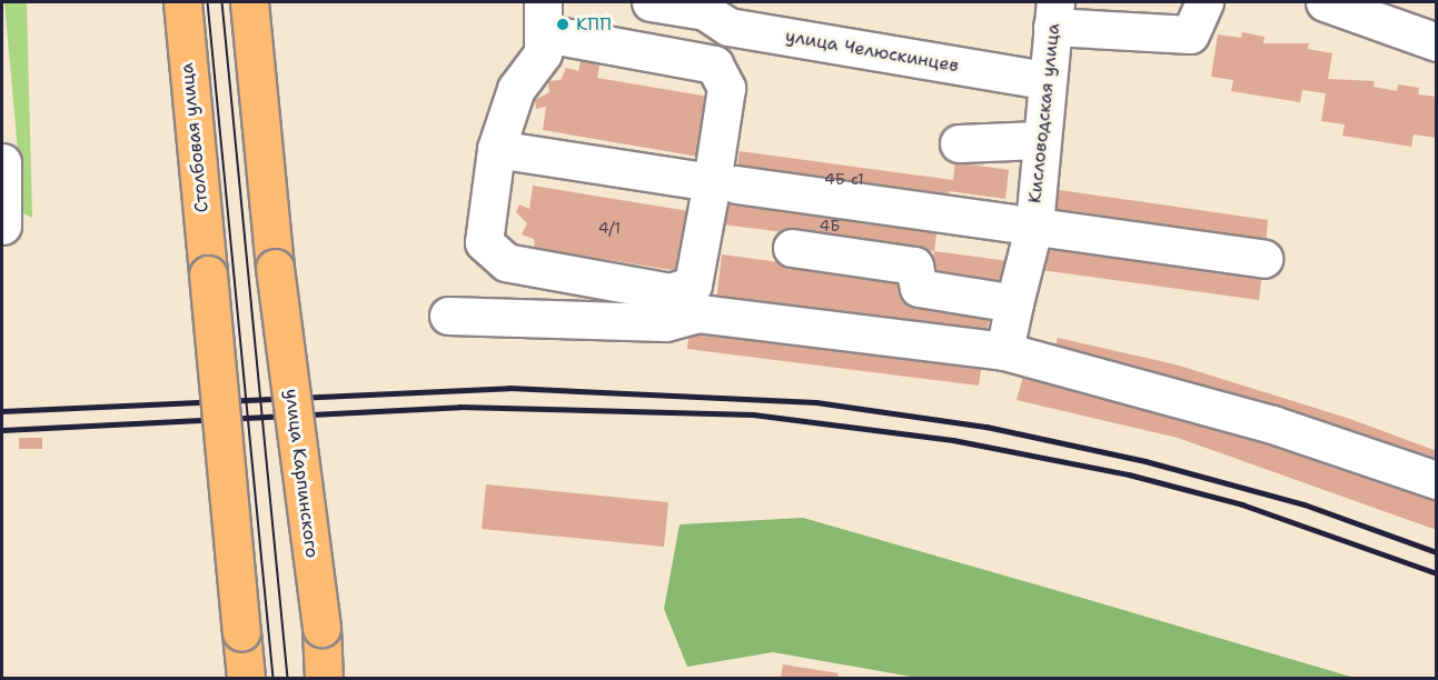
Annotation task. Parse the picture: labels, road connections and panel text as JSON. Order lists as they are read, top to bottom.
{
  "streets": {
    "main road": ["Столбовая улица", "улица Карпинского"],
    "street": ["улица Челюскинцев", "Кисловодская улица"]
  },
  "crossings": [
    ["улица Челюскинцев", "Кисловодская улица"]
  ],
  "places": ["КПП"],
  "house_numbers": ["4Б с1", "4Б", "4/1"]
}
